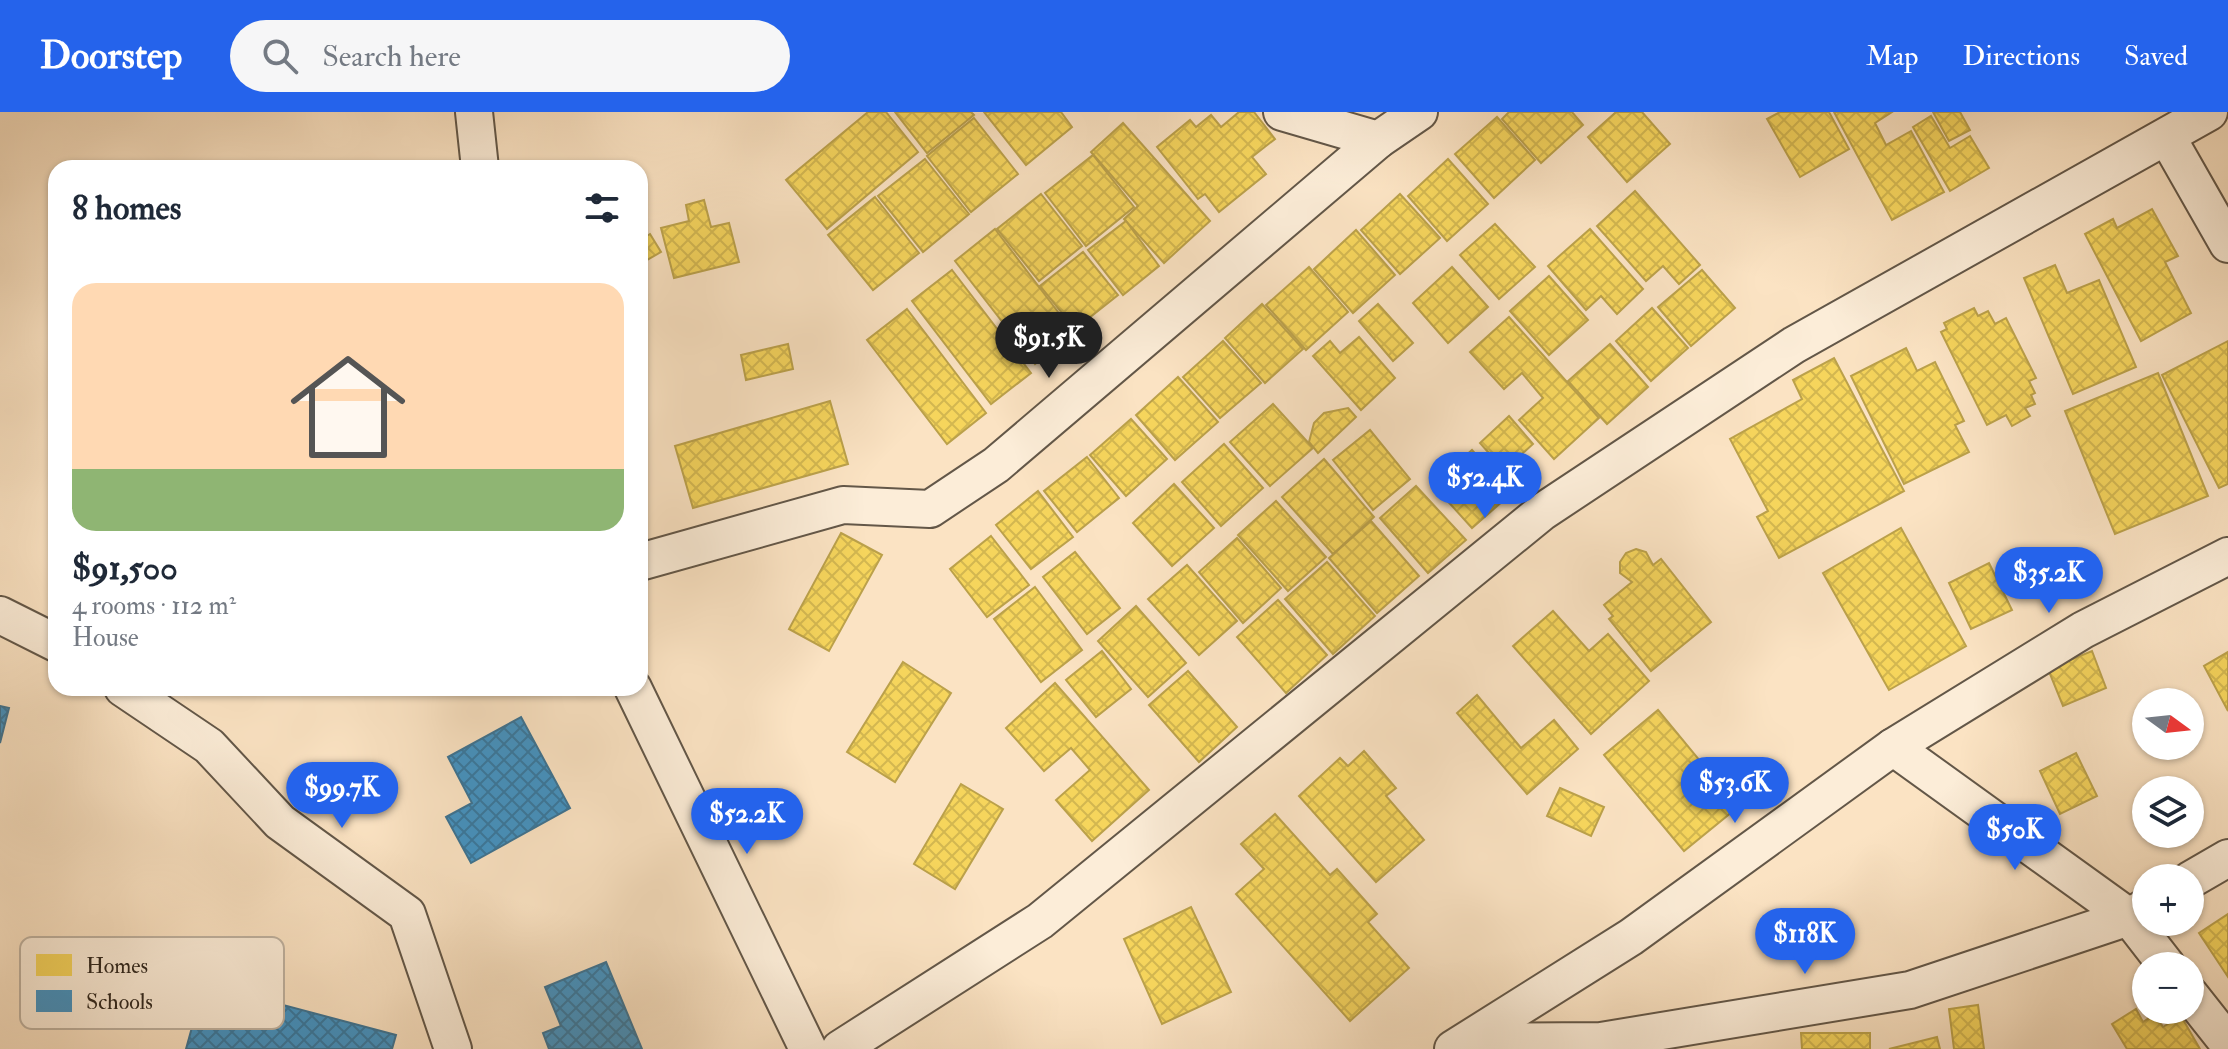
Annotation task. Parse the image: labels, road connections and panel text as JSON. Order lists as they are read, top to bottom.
{
  "legend": ["Homes", "Schools"],
  "north": "right",
  "page": {
    "header": "Doorstep",
    "search": "Search here",
    "nav": ["Map", "Directions", "Saved"],
    "heading": "8 homes",
    "list": [
      {
        "name": "$91,500",
        "note": "4 rooms · 112 m² · House"
      }
    ],
    "price": [
      "$91.5K",
      "$52.4K",
      "$35.2K",
      "$53.6K",
      "$99.7K",
      "$52.2K",
      "$50K",
      "$118K"
    ],
    "map_buttons": ["+", "−"]
  }
}
